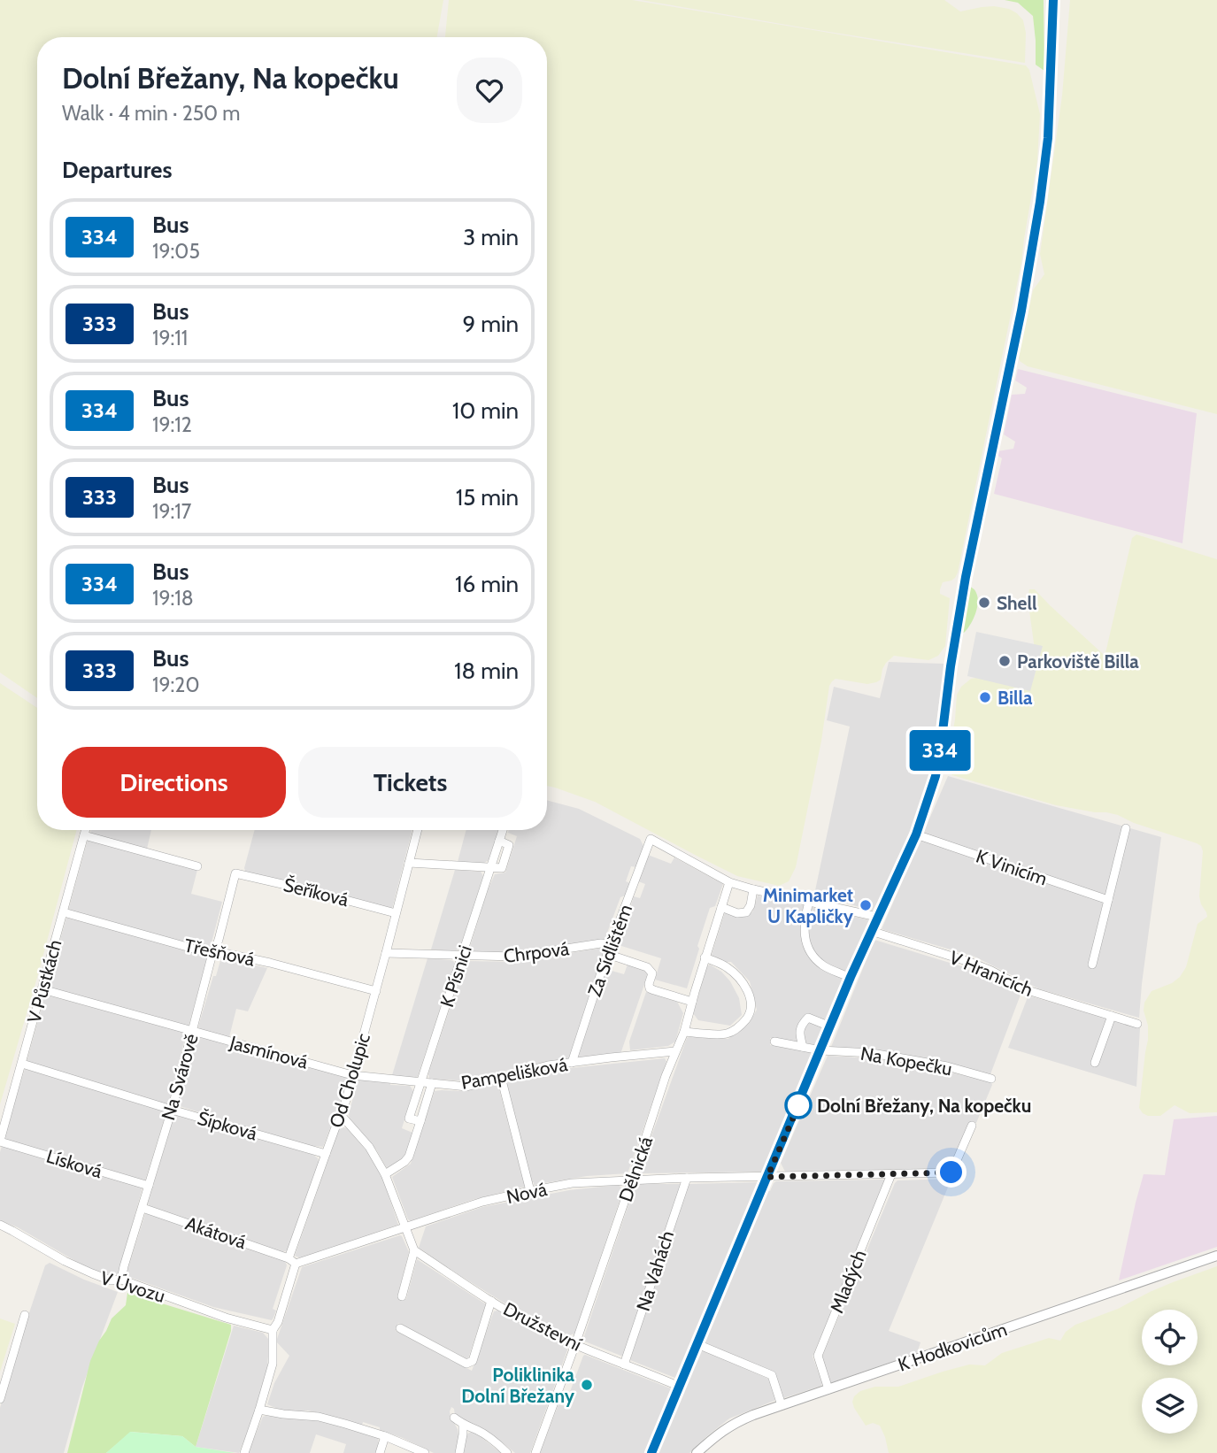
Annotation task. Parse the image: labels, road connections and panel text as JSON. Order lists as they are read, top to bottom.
{
  "streets": {
    "street": [
      "K Vinicím",
      "Šeříková",
      "Za Sídlištěm",
      "Třešňová",
      "Chrpová",
      "V Hranicích",
      "K Písnici",
      "V Půstkách",
      "Jasmínová",
      "Na Kopečku",
      "Pampelišková",
      "Na Svárově",
      "Od Cholupic",
      "Šípková",
      "Lísková",
      "Dělnická",
      "Nová",
      "Akátová",
      "Na Vahách",
      "Mladých",
      "V Úvozu",
      "Družstevní",
      "K Hodkovicům"
    ]
  },
  "crossings": [
    ["Šeříková", "Na Svárově"],
    ["Šeříková", "Od Cholupic"],
    ["Za Sídlištěm", "Chrpová"],
    ["Za Sídlištěm", "Pampelišková"],
    ["Za Sídlištěm", "Dělnická"],
    ["Třešňová", "V Půstkách"],
    ["Třešňová", "Na Svárově"],
    ["Třešňová", "Od Cholupic"],
    ["Chrpová", "K Písnici"],
    ["Chrpová", "Od Cholupic"],
    ["K Písnici", "Pampelišková"],
    ["V Půstkách", "Jasmínová"],
    ["V Půstkách", "Šípková"],
    ["V Půstkách", "Lísková"],
    ["Jasmínová", "Pampelišková"],
    ["Jasmínová", "Na Svárově"],
    ["Jasmínová", "Od Cholupic"],
    ["Pampelišková", "Od Cholupic"],
    ["Pampelišková", "Dělnická"],
    ["Na Svárově", "Šípková"],
    ["Na Svárově", "Lísková"],
    ["Na Svárově", "Akátová"],
    ["Na Svárově", "V Úvozu"],
    ["Od Cholupic", "Šípková"],
    ["Od Cholupic", "Nová"],
    ["Od Cholupic", "Akátová"],
    ["Od Cholupic", "V Úvozu"],
    ["Dělnická", "Nová"],
    ["Dělnická", "Družstevní"],
    ["Nová", "Akátová"],
    ["Nová", "Na Vahách"],
    ["Nová", "Mladých"],
    ["Na Vahách", "Družstevní"],
    ["Mladých", "K Hodkovicům"]
  ],
  "places": [
    "Shell",
    "Parkoviště Billa",
    "Billa",
    "Minimarket U Kapličky",
    "Dolní Břežany, Na kopečku",
    "Poliklinika Dolní Břežany"
  ],
  "lines": ["bus line 334"],
  "page": {
    "on_map": "334",
    "heading": [
      ["Dolní Břežany, Na kopečku", "Walk · 4 min · 250 m"],
      "Departures"
    ],
    "list": [
      {
        "mark": "334",
        "name": "Bus",
        "note": "19:05",
        "value": "3 min"
      },
      {
        "mark": "333",
        "name": "Bus",
        "note": "19:11",
        "value": "9 min"
      },
      {
        "mark": "334",
        "name": "Bus",
        "note": "19:12",
        "value": "10 min"
      },
      {
        "mark": "333",
        "name": "Bus",
        "note": "19:17",
        "value": "15 min"
      },
      {
        "mark": "334",
        "name": "Bus",
        "note": "19:18",
        "value": "16 min"
      },
      {
        "mark": "333",
        "name": "Bus",
        "note": "19:20",
        "value": "18 min"
      }
    ],
    "buttons": ["Directions", "Tickets"]
  }
}
